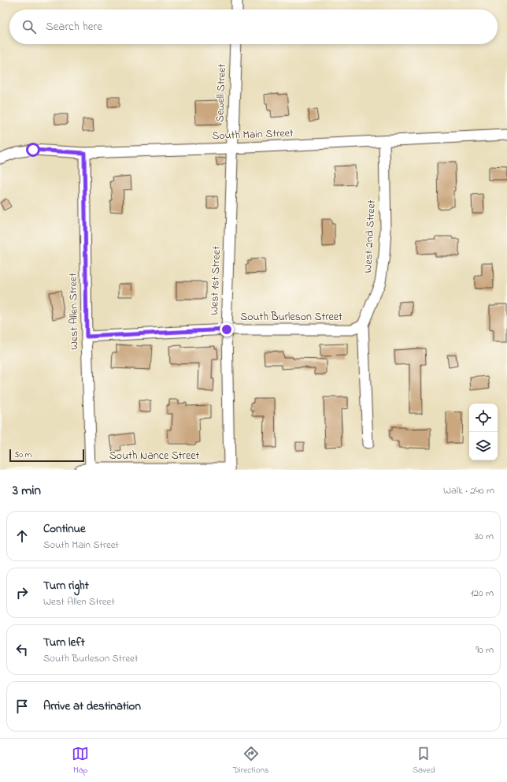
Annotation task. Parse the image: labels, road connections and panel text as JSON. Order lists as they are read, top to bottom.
{
  "streets": {
    "street": [
      "Sewell Street",
      "South Main Street",
      "West 2nd Street",
      "West 1st Street",
      "West Allen Street",
      "South Burleson Street",
      "South Nance Street"
    ]
  },
  "crossings": [
    ["Sewell Street", "South Main Street"],
    ["Sewell Street", "West 1st Street"],
    ["South Main Street", "West 2nd Street"],
    ["South Main Street", "West 1st Street"],
    ["South Main Street", "West Allen Street"],
    ["West 2nd Street", "South Burleson Street"],
    ["West 1st Street", "South Burleson Street"],
    ["West 1st Street", "South Nance Street"],
    ["West Allen Street", "South Burleson Street"],
    ["West Allen Street", "South Nance Street"]
  ],
  "scale_bar": "50 m",
  "page": {
    "search": "Search here",
    "scale": "50 m",
    "heading": ["3 min", "Walk · 240 m"],
    "list": [
      ["Continue", "South Main Street", "30 m"],
      ["Turn right", "West Allen Street", "120 m"],
      ["Turn left", "South Burleson Street", "90 m"],
      "Arrive at destination"
    ],
    "nav": ["Map", "Directions", "Saved"]
  }
}
